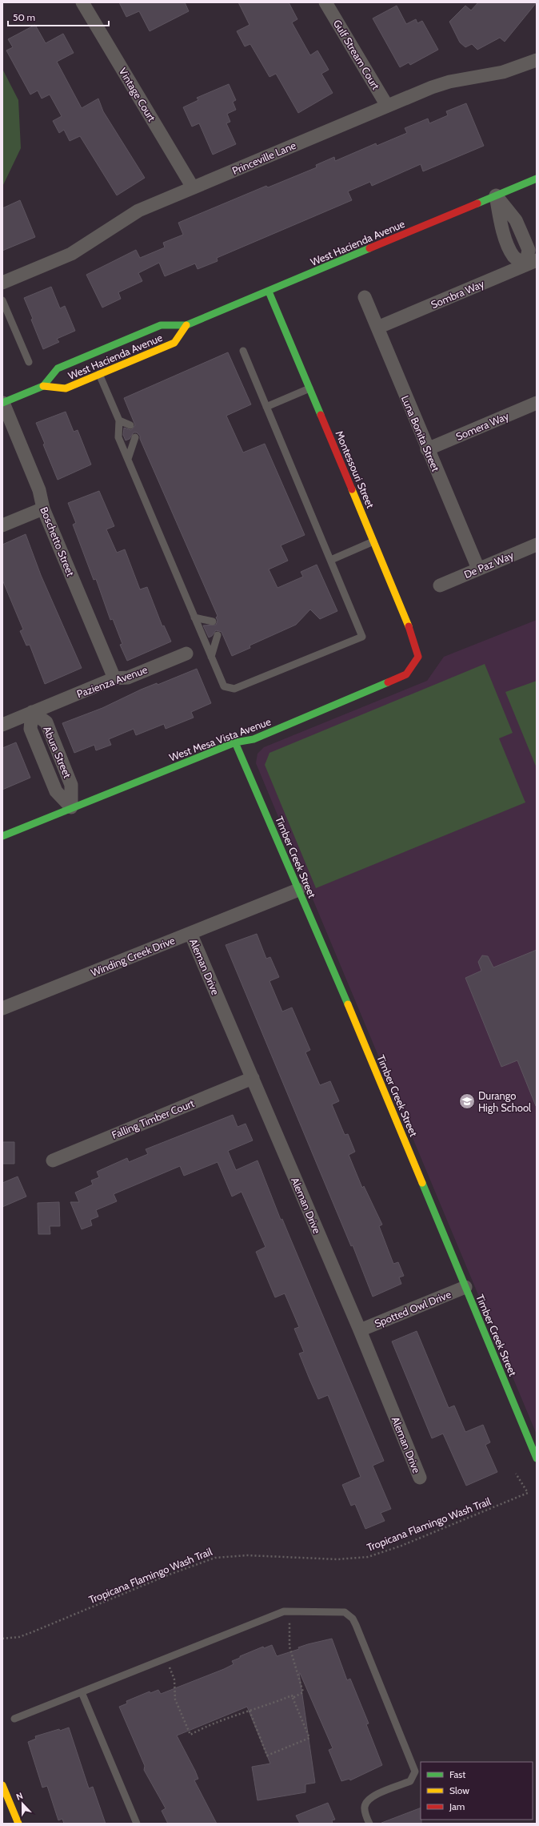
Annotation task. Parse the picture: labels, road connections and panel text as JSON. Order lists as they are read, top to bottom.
{
  "streets": {
    "street": [
      "Gulf Stream Court",
      "Vintage Court",
      "Princeville Lane",
      "West Hacienda Avenue",
      "Sombra Way",
      "Somera Way",
      "Luna Bonita Street",
      "Montessouri Street",
      "Boschetto Street",
      "De Paz Way",
      "Pazienza Avenue",
      "West Mesa Vista Avenue",
      "Abura Street",
      "Timber Creek Street",
      "Winding Creek Drive",
      "Aleman Drive",
      "Falling Timber Court",
      "Spotted Owl Drive"
    ],
    "path": ["Tropicana Flamingo Wash Trail"]
  },
  "crossings": [
    ["Gulf Stream Court", "Princeville Lane"],
    ["Vintage Court", "Princeville Lane"],
    ["West Hacienda Avenue", "Montessouri Street"],
    ["West Hacienda Avenue", "Boschetto Street"],
    ["Sombra Way", "Luna Bonita Street"],
    ["Somera Way", "Luna Bonita Street"],
    ["Luna Bonita Street", "De Paz Way"],
    ["Montessouri Street", "West Mesa Vista Avenue"],
    ["Boschetto Street", "Pazienza Avenue"],
    ["Pazienza Avenue", "Abura Street"],
    ["West Mesa Vista Avenue", "Abura Street"],
    ["West Mesa Vista Avenue", "Timber Creek Street"],
    ["Timber Creek Street", "Winding Creek Drive"],
    ["Timber Creek Street", "Spotted Owl Drive"],
    ["Winding Creek Drive", "Aleman Drive"],
    ["Aleman Drive", "Falling Timber Court"],
    ["Aleman Drive", "Spotted Owl Drive"]
  ],
  "places": {
    "school or university": ["Durango High School"]
  },
  "legend": ["Fast", "Slow", "Jam"],
  "scale_bar": "50 m",
  "north": "top"
}
